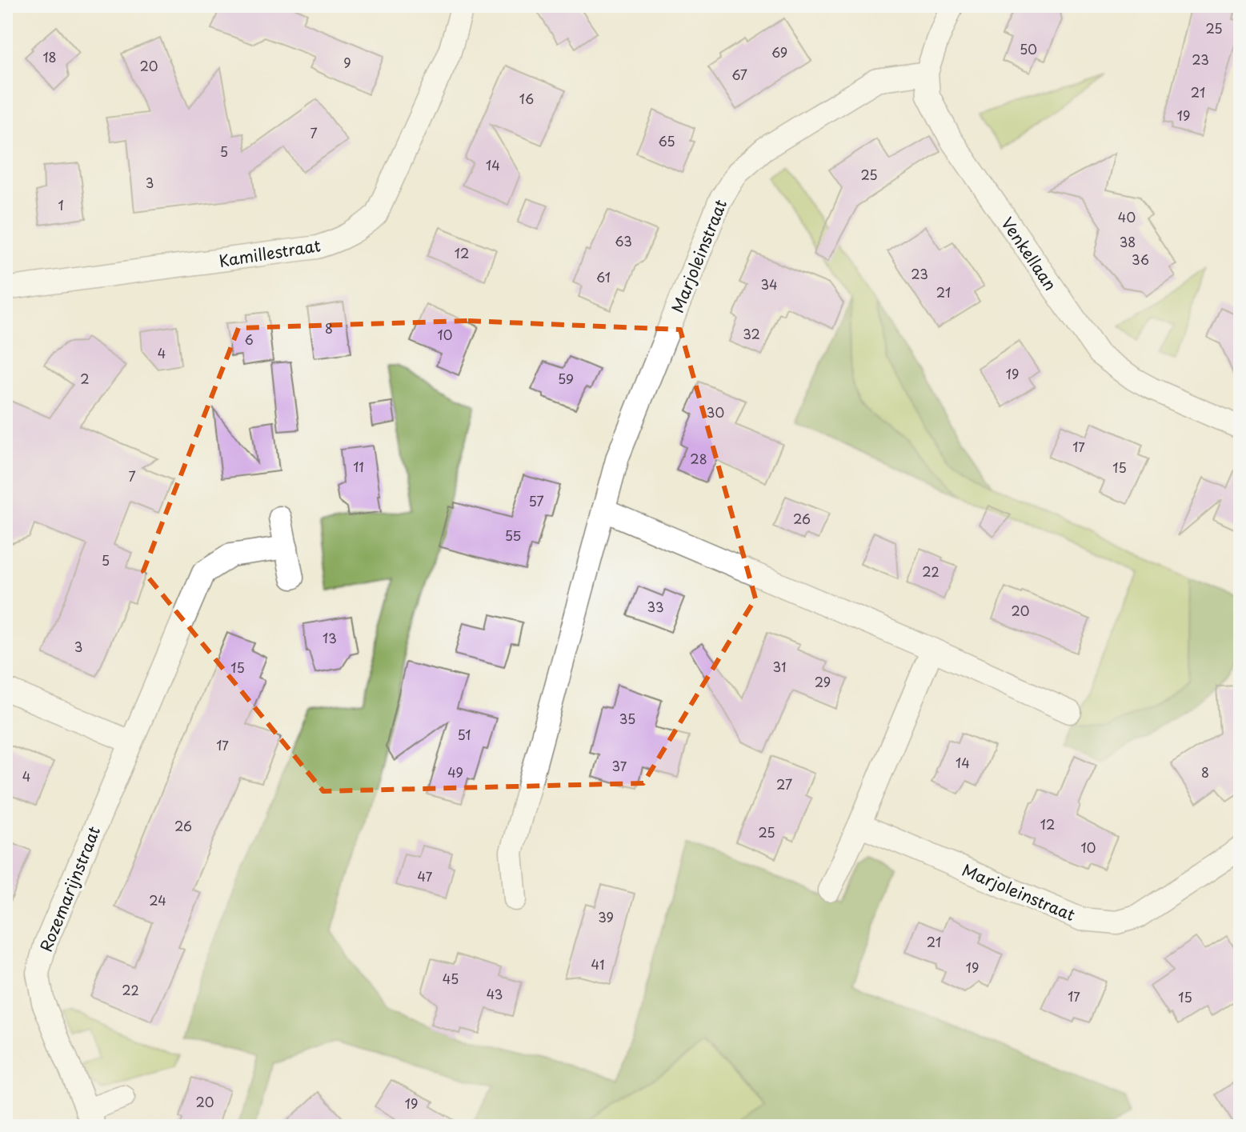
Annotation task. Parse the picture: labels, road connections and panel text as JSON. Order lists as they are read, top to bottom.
{
  "streets": {
    "street": [
      "Kamillestraat",
      "Venkellaan",
      "Marjoleinstraat",
      "Rozemarijnstraat"
    ]
  },
  "crossings": [
    ["Venkellaan", "Marjoleinstraat"]
  ],
  "house_numbers": [
    "25",
    "50",
    "69",
    "18",
    "23",
    "9",
    "20",
    "67",
    "21",
    "16",
    "19",
    "7",
    "65",
    "5",
    "14",
    "25",
    "3",
    "1",
    "40",
    "63",
    "38",
    "12",
    "36",
    "23",
    "61",
    "34",
    "21",
    "8",
    "32",
    "10",
    "6",
    "4",
    "19",
    "2",
    "59",
    "30",
    "17",
    "28",
    "11",
    "15",
    "7",
    "57",
    "26",
    "55",
    "5",
    "22",
    "33",
    "20",
    "13",
    "3",
    "31",
    "15",
    "29",
    "35",
    "51",
    "17",
    "14",
    "37",
    "49",
    "8",
    "4",
    "27",
    "12",
    "26",
    "25",
    "10",
    "47",
    "24",
    "39",
    "21",
    "41",
    "19",
    "45",
    "22",
    "43",
    "17",
    "15",
    "20",
    "19"
  ]
}
